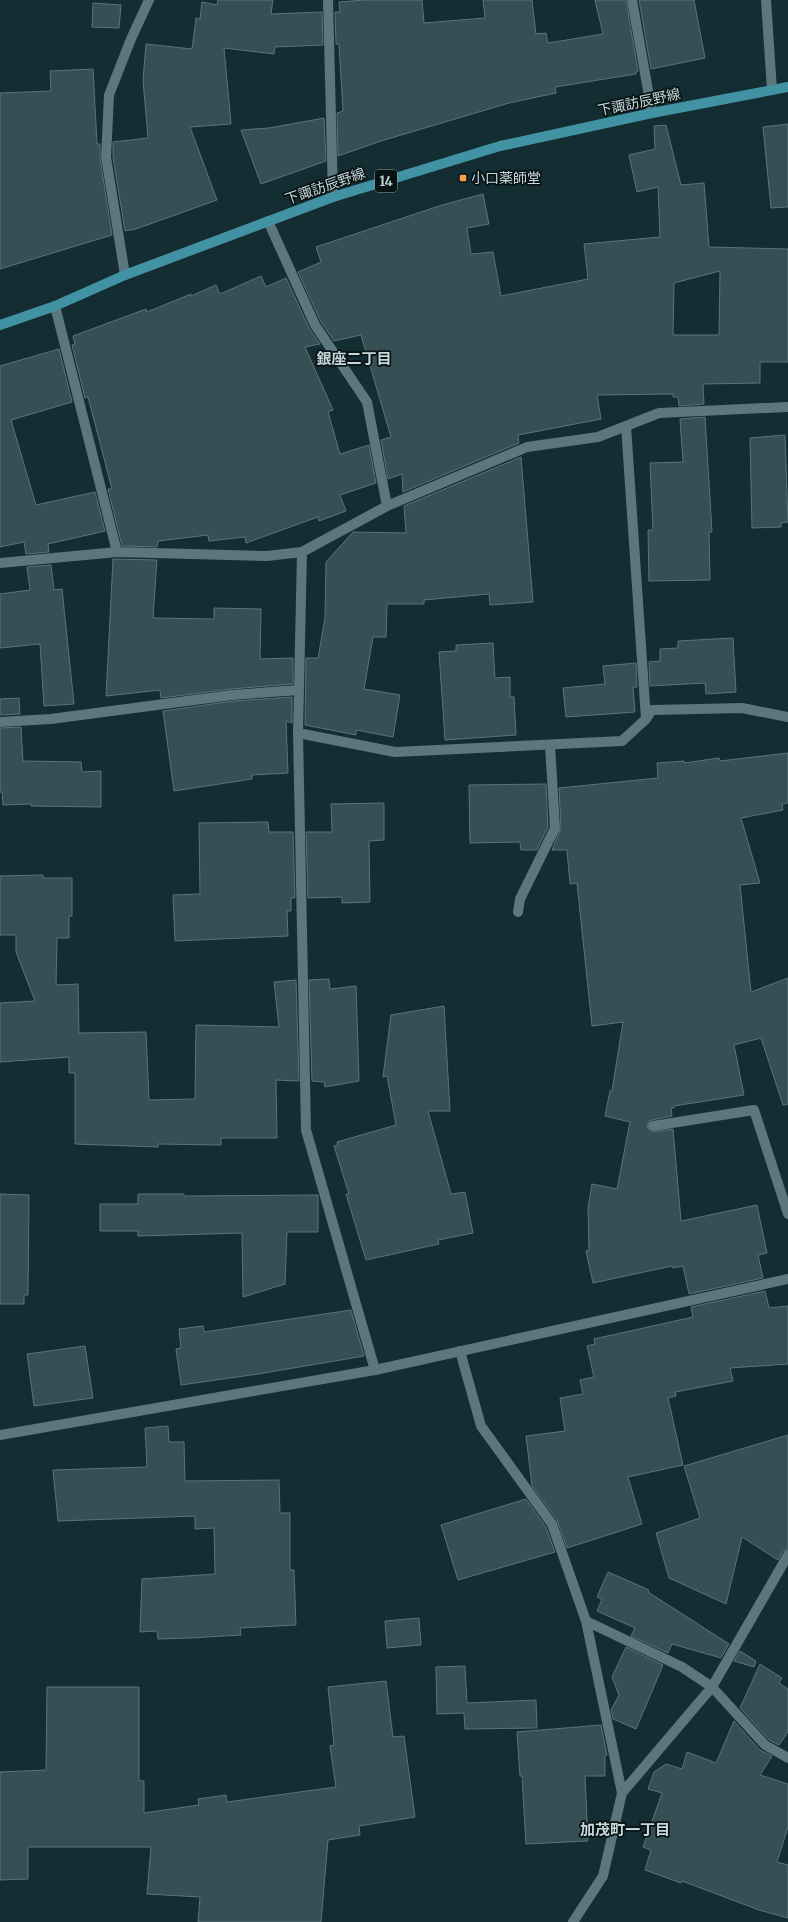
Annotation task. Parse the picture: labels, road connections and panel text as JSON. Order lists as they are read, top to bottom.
{
  "streets": {
    "main road": ["下諏訪辰野線", "14"]
  },
  "districts": ["銀座二丁目", "加茂町一丁目"],
  "places": {
    "transit": ["小口薬師堂"]
  }
}
